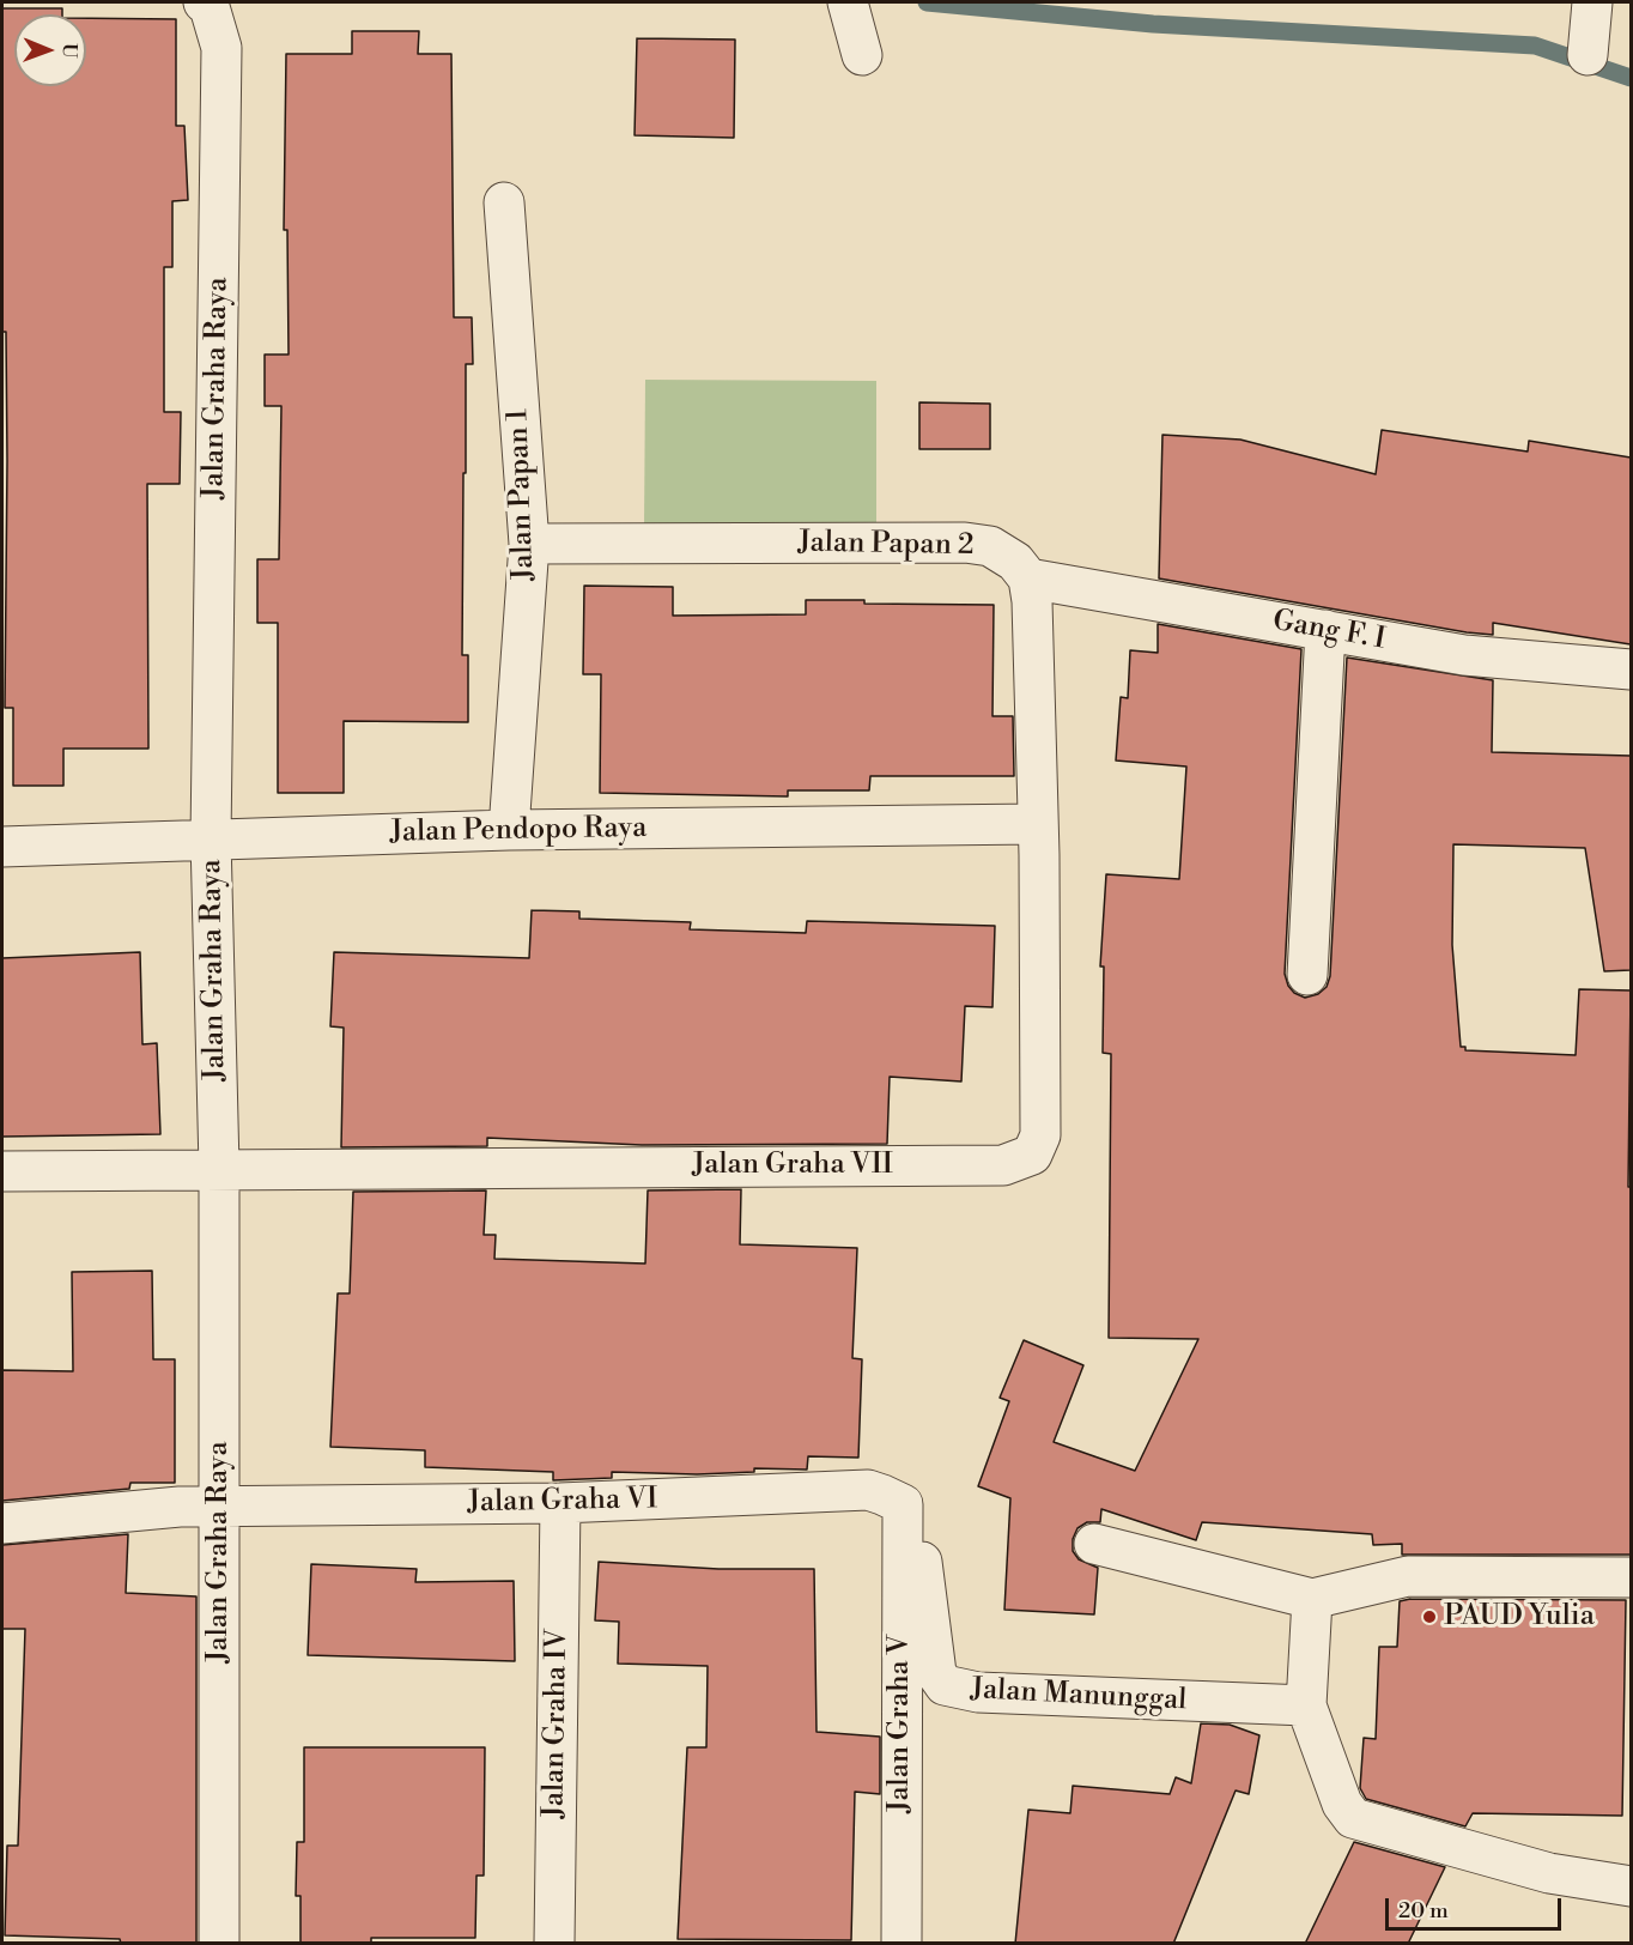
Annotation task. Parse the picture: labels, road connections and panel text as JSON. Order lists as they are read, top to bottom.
{
  "streets": {
    "street": [
      "Jalan Graha Raya",
      "Jalan Papan 1",
      "Jalan Papan 2",
      "Gang F. I",
      "Jalan Pendopo Raya",
      "Jalan Graha VII",
      "Jalan Graha VI",
      "Jalan Manunggal",
      "Jalan Graha IV",
      "Jalan Graha V"
    ]
  },
  "crossings": [
    ["Jalan Graha Raya", "Jalan Pendopo Raya"],
    ["Jalan Graha Raya", "Jalan Graha VII"],
    ["Jalan Graha Raya", "Jalan Graha VI"],
    ["Jalan Papan 1", "Jalan Papan 2"],
    ["Jalan Papan 1", "Jalan Pendopo Raya"],
    ["Jalan Papan 2", "Gang F. I"],
    ["Jalan Pendopo Raya", "Jalan Graha VII"],
    ["Jalan Graha VI", "Jalan Manunggal"],
    ["Jalan Graha VI", "Jalan Graha IV"],
    ["Jalan Graha VI", "Jalan Graha V"],
    ["Jalan Manunggal", "Jalan Graha V"]
  ],
  "places": ["PAUD Yulia"],
  "scale_bar": "20 m",
  "north": "right"
}
